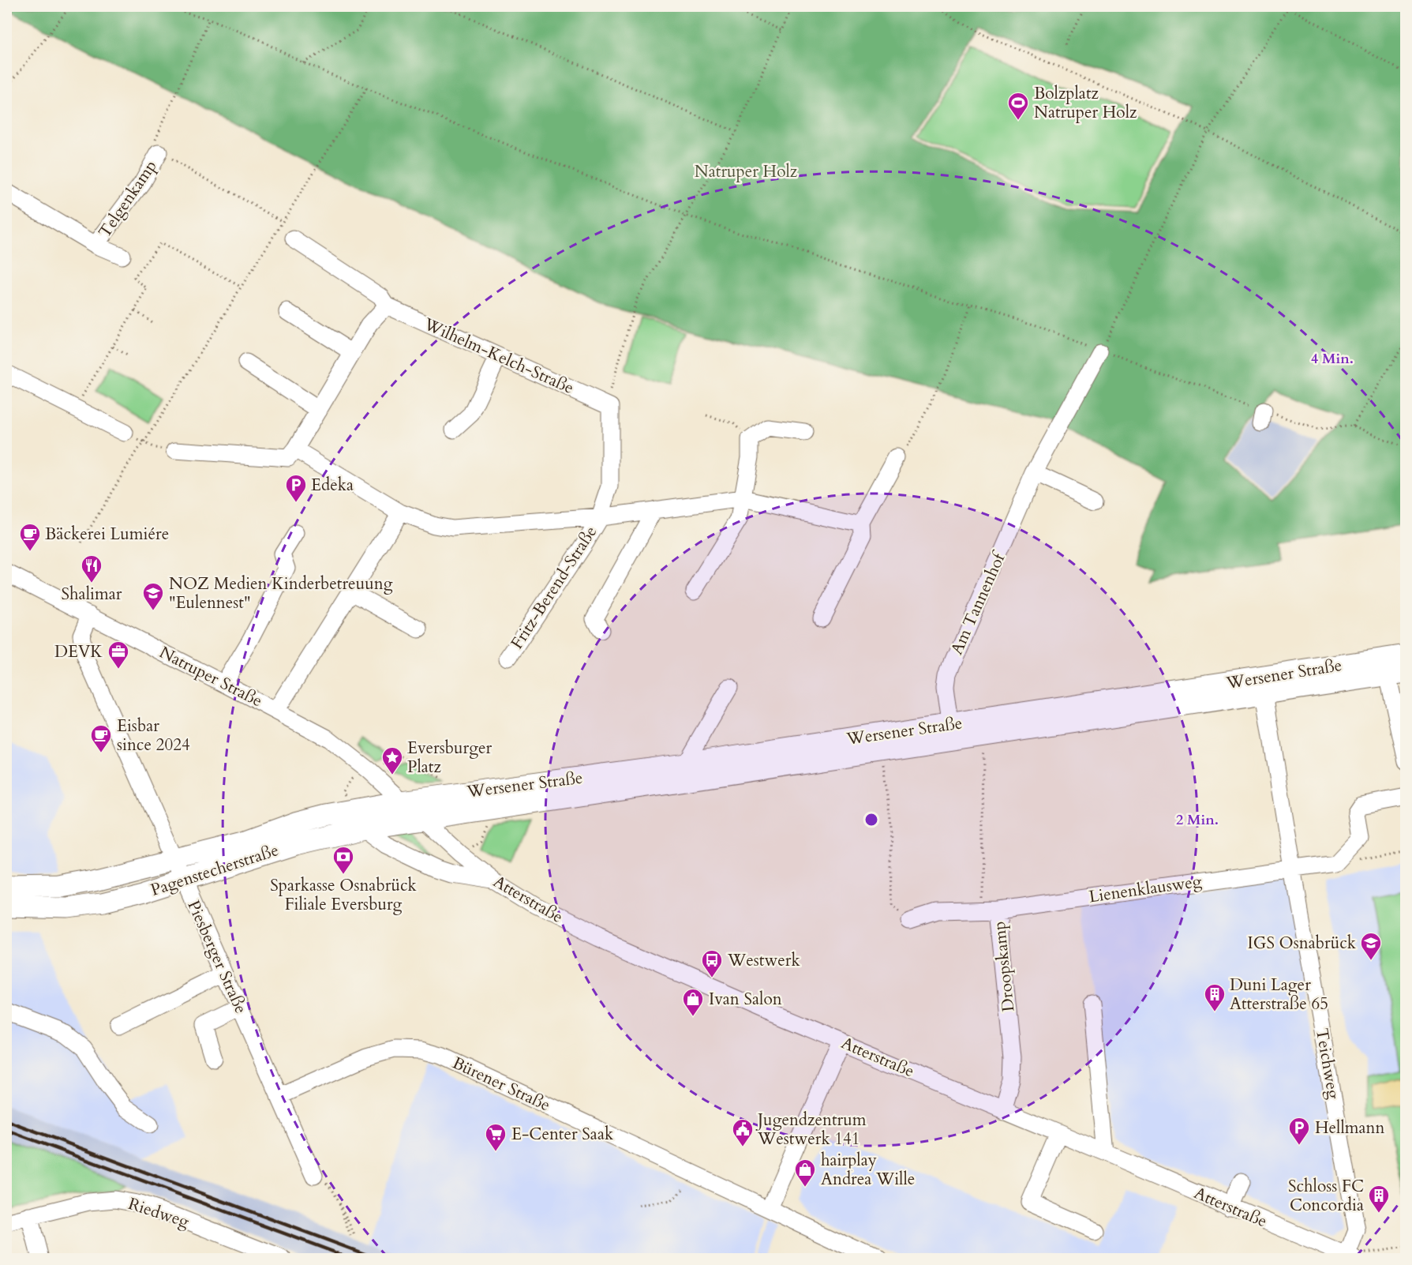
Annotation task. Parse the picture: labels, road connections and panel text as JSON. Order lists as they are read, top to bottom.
{
  "streets": {
    "main road": ["Wersener Straße", "Pagenstecherstraße"],
    "street": [
      "Telgenkamp",
      "Wilhelm-Kelch-Straße",
      "Fritz-Berend-Straße",
      "Am Tannenhof",
      "Natruper Straße",
      "Lienenklausweg",
      "Atterstraße",
      "Piesberger Straße",
      "Droopskamp",
      "Teichweg",
      "Bürener Straße",
      "Riedweg"
    ]
  },
  "crossings": [
    ["Am Tannenhof", "Wersener Straße"],
    ["Wersener Straße", "Natruper Straße"],
    ["Wersener Straße", "Pagenstecherstraße"],
    ["Wersener Straße", "Atterstraße"],
    ["Wersener Straße", "Teichweg"],
    ["Natruper Straße", "Pagenstecherstraße"],
    ["Natruper Straße", "Piesberger Straße"],
    ["Pagenstecherstraße", "Atterstraße"],
    ["Pagenstecherstraße", "Piesberger Straße"],
    ["Lienenklausweg", "Droopskamp"],
    ["Lienenklausweg", "Teichweg"],
    ["Atterstraße", "Droopskamp"],
    ["Atterstraße", "Teichweg"],
    ["Piesberger Straße", "Bürener Straße"]
  ],
  "parks": ["Natruper Holz"],
  "places": {
    "sports": ["Bolzplatz Natruper Holz"],
    "parking": ["Edeka", "Hellmann"],
    "cafe": ["Bäckerei Lumiére", "Eisbar since 2024"],
    "restaurant": ["Shalimar"],
    "school or university": ["NOZ Medien Kinderbetreuung \"Eulennest\"", "IGS Osnabrück"],
    "office": ["DEVK"],
    "place": ["Eversburger Platz"],
    "bank": ["Sparkasse Osnabrück Filiale Eversburg"],
    "bus stop": ["Westwerk"],
    "building": ["Duni Lager Atterstraße 65", "Schloss FC Concordia"],
    "shop": ["Ivan Salon", "hairplay Andrea Wille"],
    "public building": ["Jugendzentrum Westwerk 141"],
    "supermarket": ["E-Center Saak"]
  },
  "rings": ["4 Min.", "2 Min."]
}
